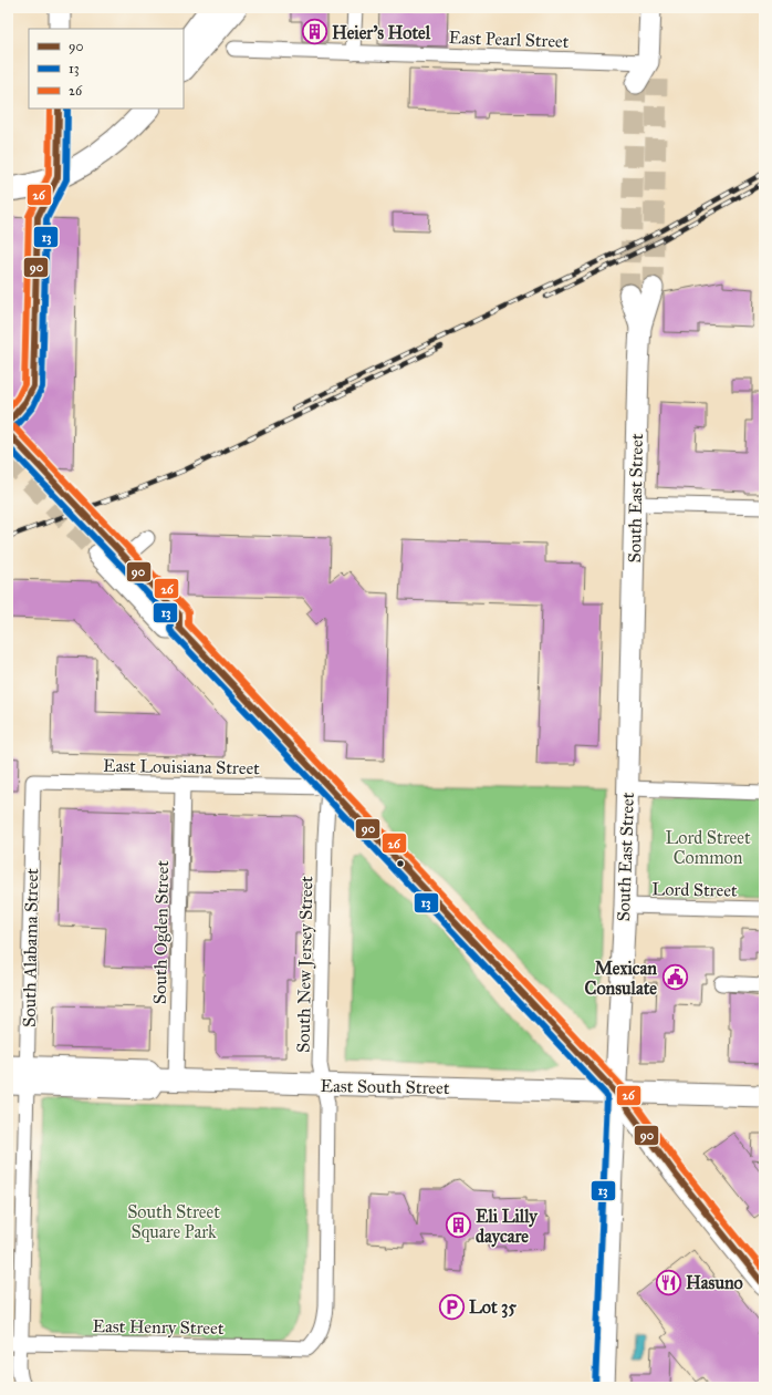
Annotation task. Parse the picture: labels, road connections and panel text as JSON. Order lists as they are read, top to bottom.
{
  "streets": {
    "main road": ["South East Street", "East South Street"],
    "street": [
      "East Pearl Street",
      "East Louisiana Street",
      "Lord Street",
      "South Ogden Street",
      "South Alabama Street",
      "South New Jersey Street",
      "East Henry Street"
    ]
  },
  "crossings": [
    ["South East Street", "Lord Street"],
    ["South East Street", "East South Street"],
    ["East Louisiana Street", "South Ogden Street"],
    ["East Louisiana Street", "South Alabama Street"],
    ["East Louisiana Street", "South New Jersey Street"],
    ["South Ogden Street", "East South Street"],
    ["South Alabama Street", "East South Street"],
    ["South Alabama Street", "East Henry Street"],
    ["South New Jersey Street", "East South Street"],
    ["South New Jersey Street", "East Henry Street"]
  ],
  "parks": ["Lord Street Common", "South Street Square Park"],
  "places": {
    "building": ["Heier's Hotel", "Eli Lilly daycare"],
    "public building": ["Mexican Consulate"],
    "restaurant": ["Hasuno"],
    "parking": ["Lot 35"]
  },
  "lines": ["transit line 90", "transit line 13", "transit line 26"],
  "legend": ["90", "13", "26"]
}
